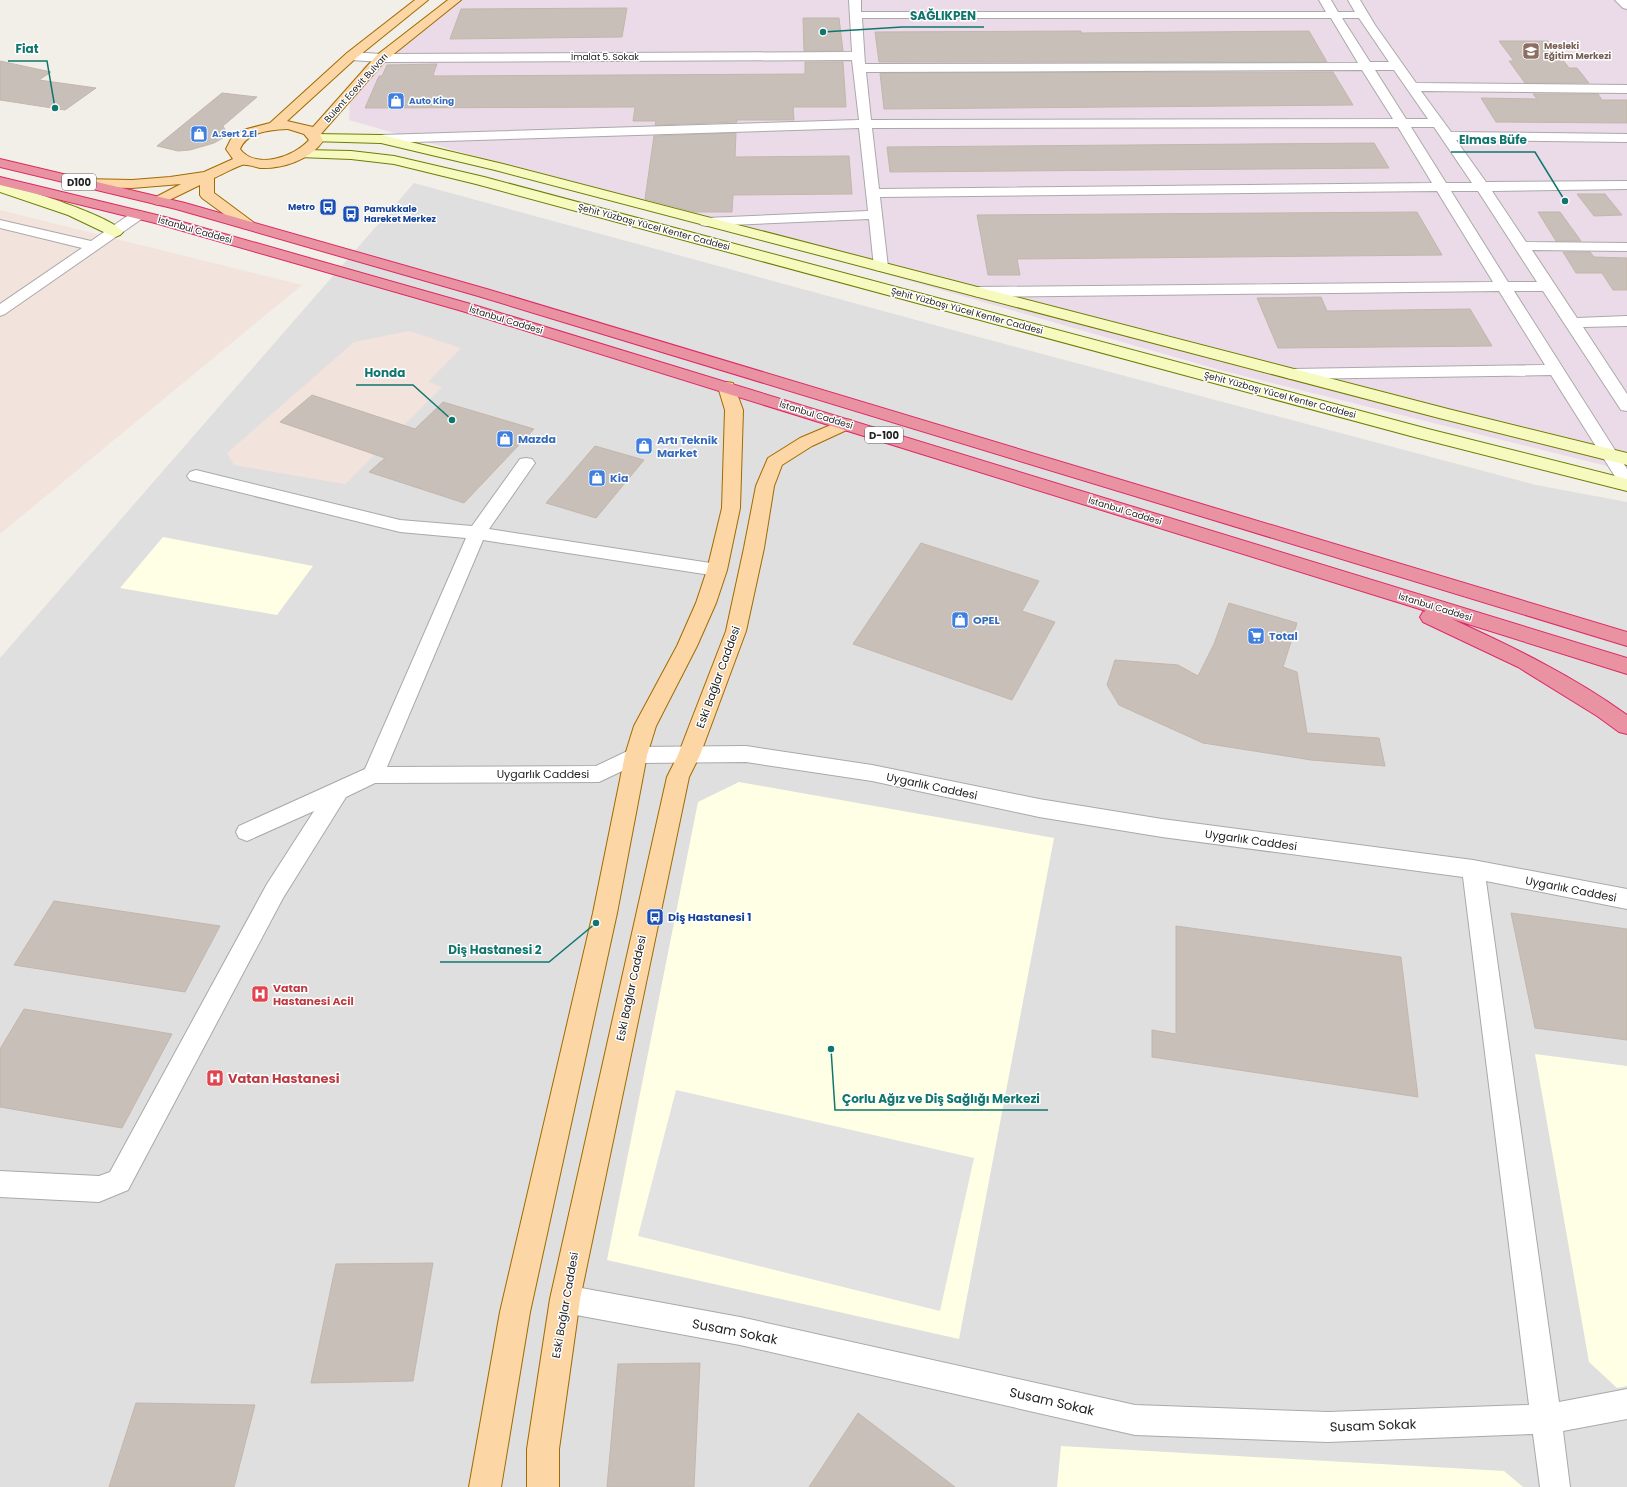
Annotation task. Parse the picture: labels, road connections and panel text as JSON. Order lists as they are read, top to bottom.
{
  "streets": {
    "highway": ["D100", "İstanbul Caddesi", "D-100"],
    "main road": ["Bülent Ecevit Bulvarı", "Eski Bağlar Caddesi"],
    "street": [
      "İmalat 5. Sokak",
      "Şehit Yüzbaşı Yücel Kenter Caddesi",
      "Uygarlık Caddesi",
      "Susam Sokak"
    ]
  },
  "crossings": [
    ["İmalat 5. Sokak", "Bülent Ecevit Bulvarı"],
    ["Bülent Ecevit Bulvarı", "Şehit Yüzbaşı Yücel Kenter Caddesi"],
    ["İstanbul Caddesi", "Eski Bağlar Caddesi"],
    ["Eski Bağlar Caddesi", "Uygarlık Caddesi"],
    ["Eski Bağlar Caddesi", "Susam Sokak"]
  ],
  "places": {
    "other": [
      "SAĞLIKPEN",
      "Fiat",
      "Elmas Büfe",
      "Honda",
      "Diş Hastanesi 2",
      "Çorlu Ağız ve Diş Sağlığı Merkezi"
    ],
    "school or university": ["Mesleki Eğitim Merkezi"],
    "shop": [
      "Auto King",
      "A.Sert 2.El",
      "Mazda",
      "Artı Teknik Market",
      "Kia",
      "OPEL"
    ],
    "bus stop": ["Metro", "Pamukkale Hareket Merkez", "Diş Hastanesi 1"],
    "supermarket": ["Total"],
    "hospital": ["Vatan Hastanesi Acil", "Vatan Hastanesi"]
  }
}
